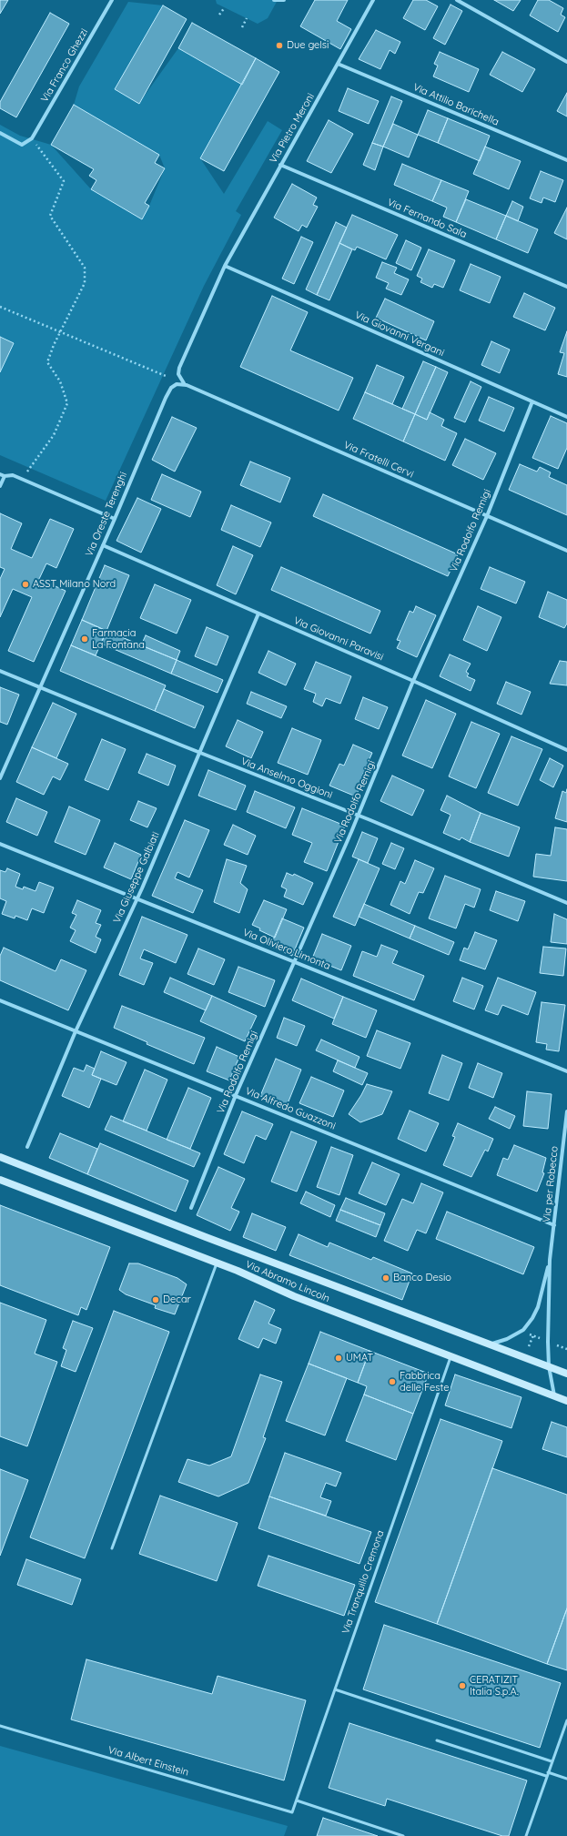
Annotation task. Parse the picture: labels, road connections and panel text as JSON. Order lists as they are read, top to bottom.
{
  "streets": {
    "main road": ["Via Abramo Lincoln"],
    "street": [
      "Via Franco Ghezzi",
      "Via Attilio Barichella",
      "Via Pietro Meroni",
      "Via Fernando Sala",
      "Via Giovanni Vergani",
      "Via Fratelli Cervi",
      "Via Oreste Terenghi",
      "Via Rodolfo Remigi",
      "Via Giovanni Paravisi",
      "Via Anselmo Oggioni",
      "Via Giuseppe Galbiati",
      "Via Oliviero Limonta",
      "Via Alfredo Guazzoni",
      "Via per Robecco"
    ],
    "lane": ["Via Tranquillo Cremona", "Via Albert Einstein"]
  },
  "crossings": [
    ["Via Attilio Barichella", "Via Pietro Meroni"],
    ["Via Pietro Meroni", "Via Fernando Sala"],
    ["Via Pietro Meroni", "Via Giovanni Vergani"],
    ["Via Giovanni Vergani", "Via Rodolfo Remigi"],
    ["Via Fratelli Cervi", "Via Oreste Terenghi"],
    ["Via Fratelli Cervi", "Via Rodolfo Remigi"],
    ["Via Oreste Terenghi", "Via Giovanni Paravisi"],
    ["Via Oreste Terenghi", "Via Anselmo Oggioni"],
    ["Via Rodolfo Remigi", "Via Giovanni Paravisi"],
    ["Via Rodolfo Remigi", "Via Anselmo Oggioni"],
    ["Via Rodolfo Remigi", "Via Oliviero Limonta"],
    ["Via Rodolfo Remigi", "Via Alfredo Guazzoni"],
    ["Via Giovanni Paravisi", "Via Giuseppe Galbiati"],
    ["Via Anselmo Oggioni", "Via Giuseppe Galbiati"],
    ["Via Giuseppe Galbiati", "Via Oliviero Limonta"],
    ["Via Giuseppe Galbiati", "Via Alfredo Guazzoni"],
    ["Via Alfredo Guazzoni", "Via per Robecco"],
    ["Via per Robecco", "Via Abramo Lincoln"],
    ["Via Abramo Lincoln", "Via Tranquillo Cremona"],
    ["Via Tranquillo Cremona", "Via Albert Einstein"]
  ],
  "places": [
    "Due gelsi",
    "ASST Milano Nord",
    "Farmacia La Fontana",
    "Banco Desio",
    "Decar",
    "UMAT",
    "Fabbrica delle Feste",
    "CERATIZIT Italia S.p.A."
  ]
}
